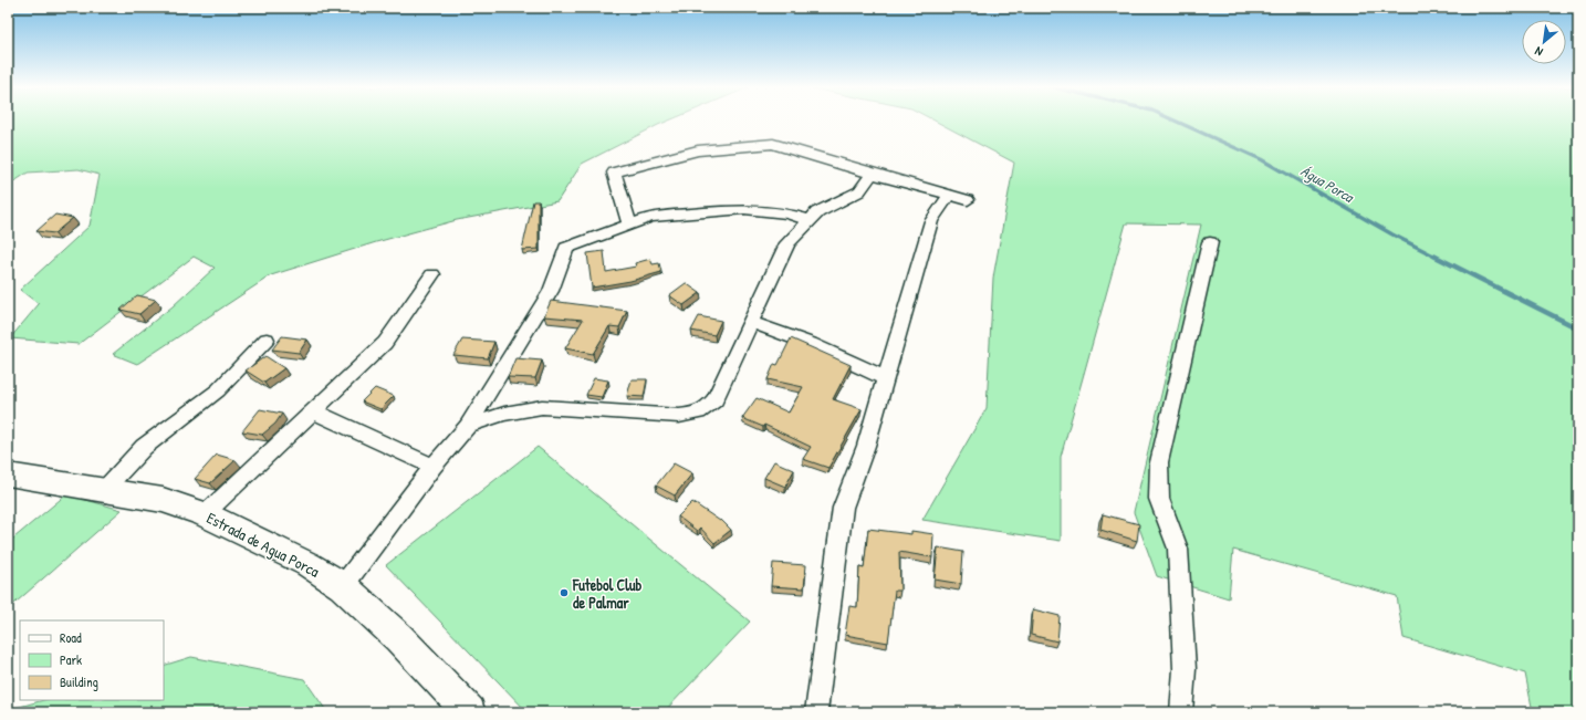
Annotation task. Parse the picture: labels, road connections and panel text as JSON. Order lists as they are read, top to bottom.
{
  "streets": {
    "main road": ["Estrada de Agua Porca"]
  },
  "water": ["Água Porca"],
  "places": ["Futebol Club de Palmar"],
  "legend": ["Road", "Park", "Building"],
  "north": "bottom left"
}
